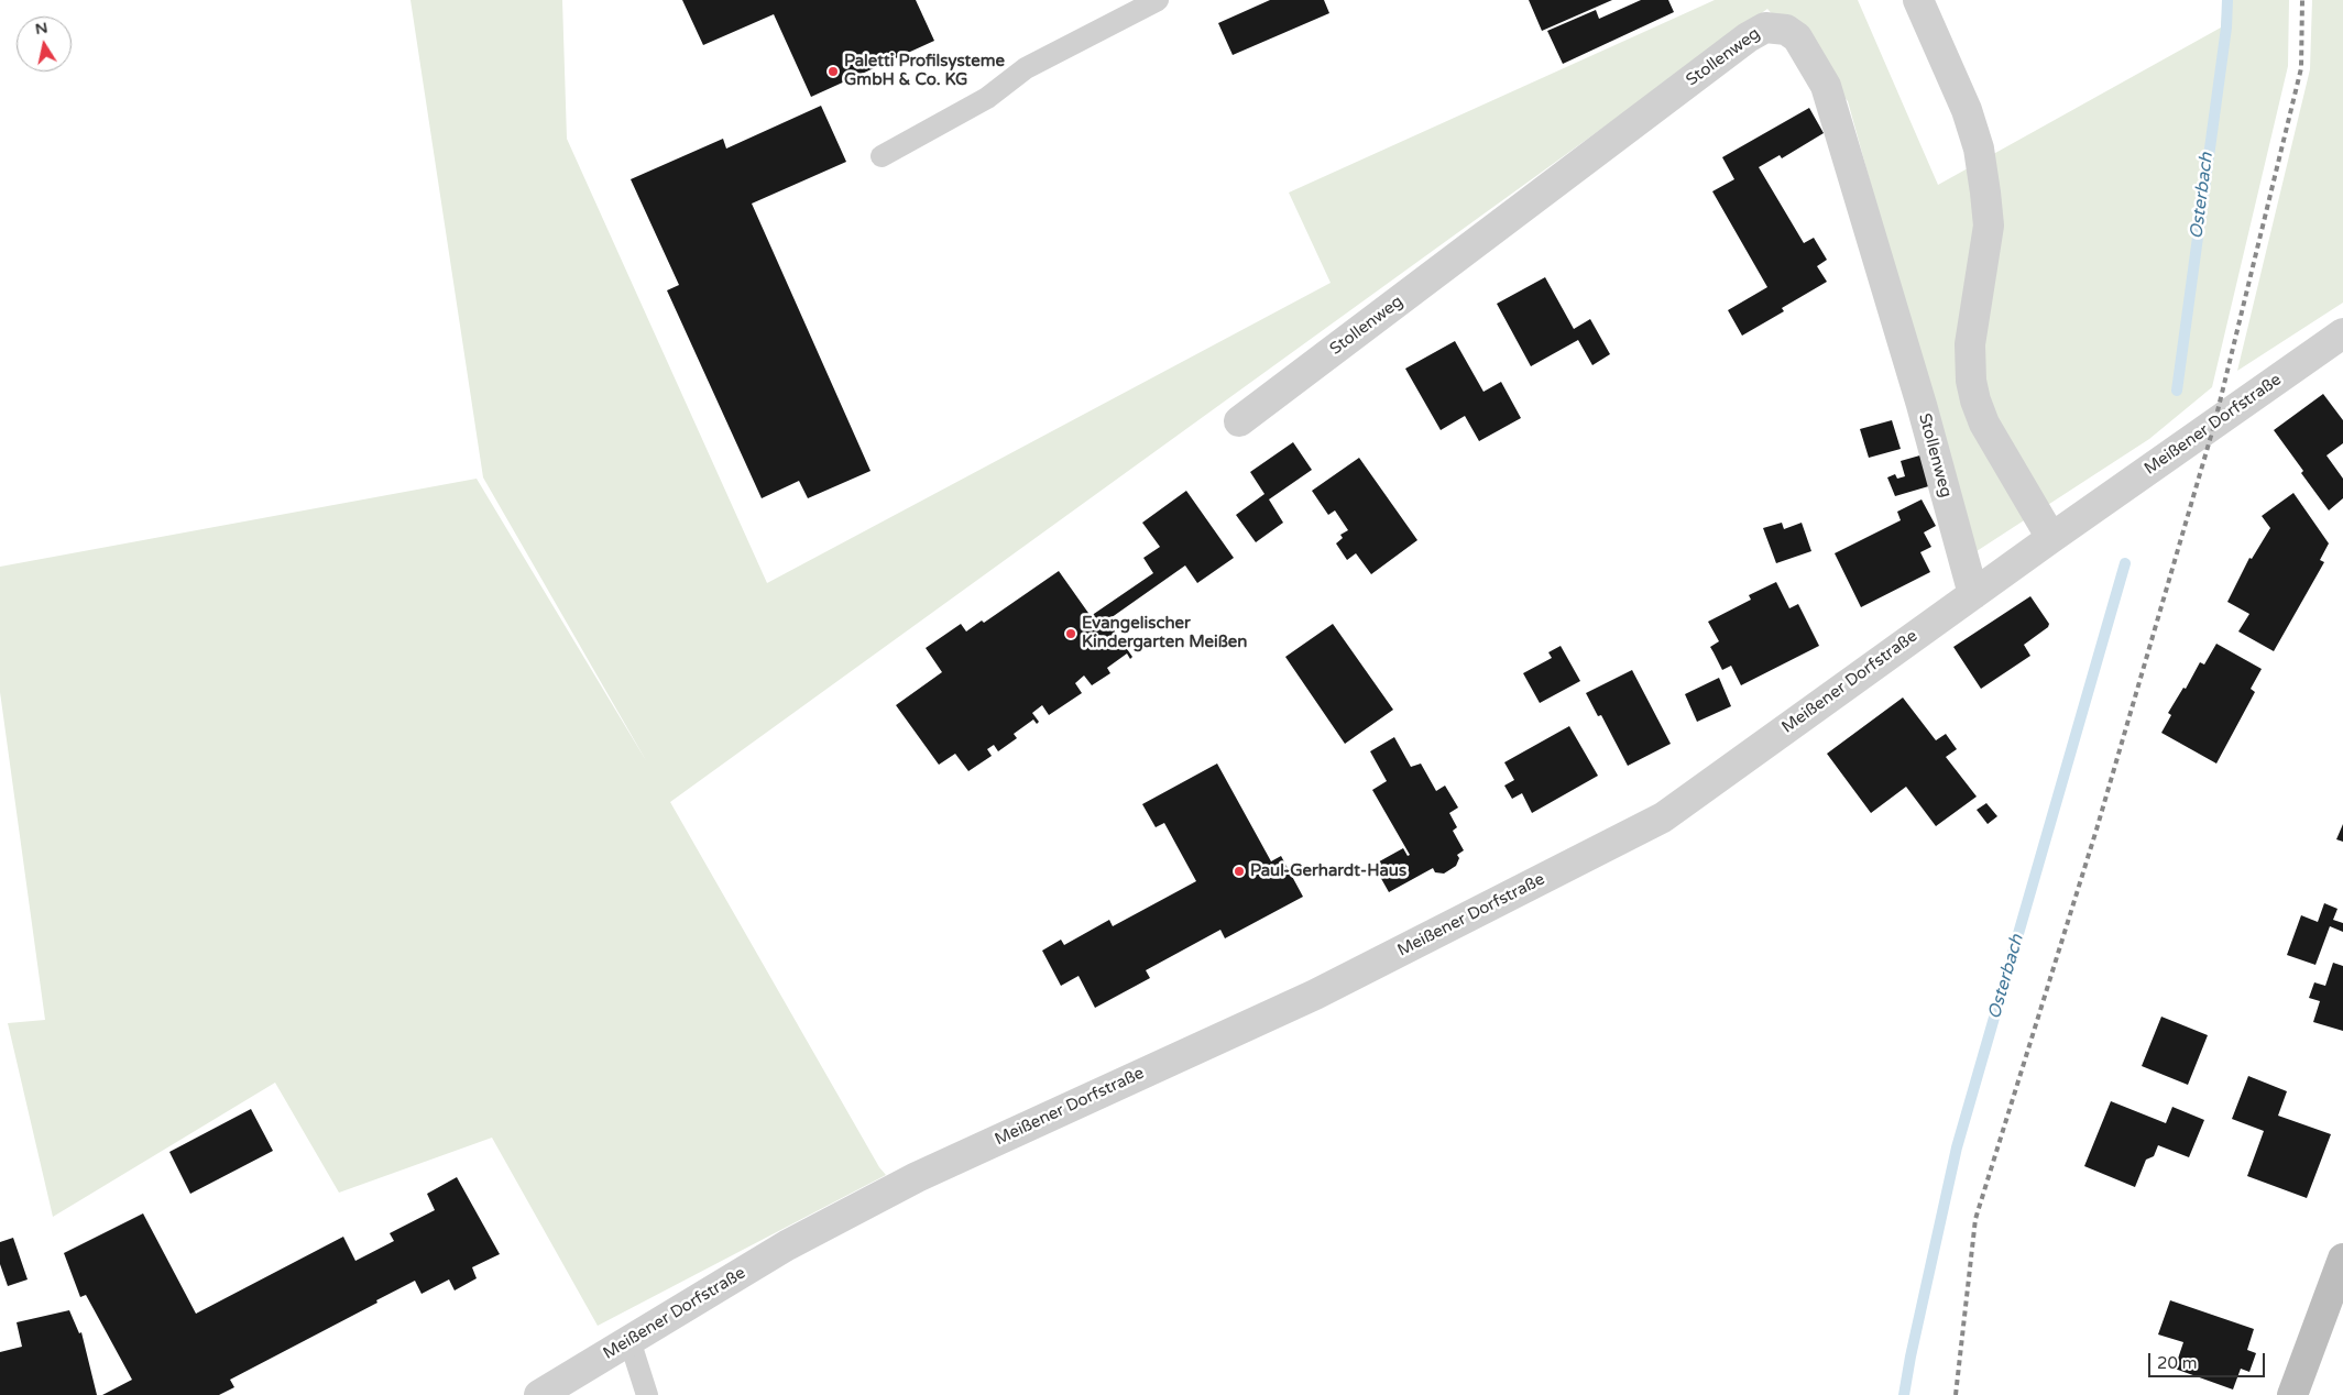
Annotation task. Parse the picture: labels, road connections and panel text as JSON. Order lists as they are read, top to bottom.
{
  "streets": {
    "street": ["Stollenweg", "Meißener Dorfstraße"]
  },
  "crossings": [
    ["Stollenweg", "Meißener Dorfstraße"]
  ],
  "water": ["Osterbach"],
  "places": ["Paletti Profilsysteme GmbH & Co. KG", "Evangelischer Kindergarten Meißen", "Paul-Gerhardt-Haus"],
  "scale_bar": "20 m",
  "north": "top"
}
